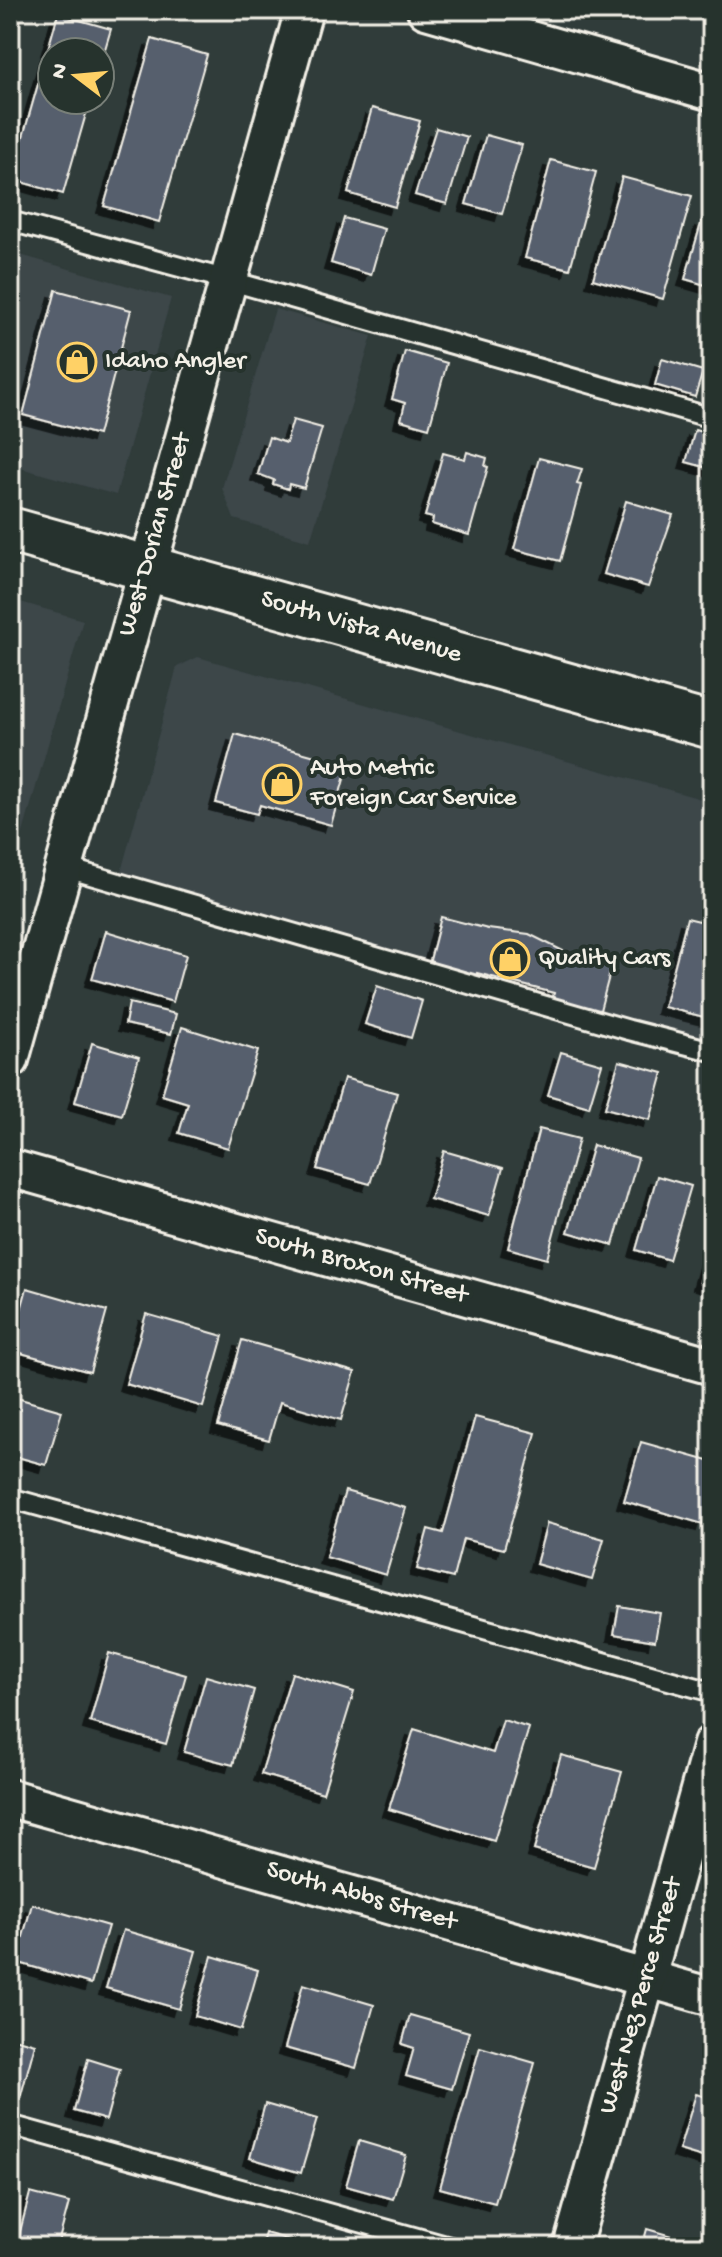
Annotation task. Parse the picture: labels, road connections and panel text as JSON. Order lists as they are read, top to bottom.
{
  "streets": {
    "main road": ["South Vista Avenue"],
    "street": [
      "West Dorian Street",
      "South Broxon Street",
      "South Abbs Street",
      "West Nez Perce Street"
    ]
  },
  "crossings": [
    ["West Dorian Street", "South Vista Avenue"],
    ["South Abbs Street", "West Nez Perce Street"]
  ],
  "places": {
    "shop": ["Idaho Angler", "Auto Metric Foreign Car Service", "Quality Cars"]
  },
  "north": "left"
}
